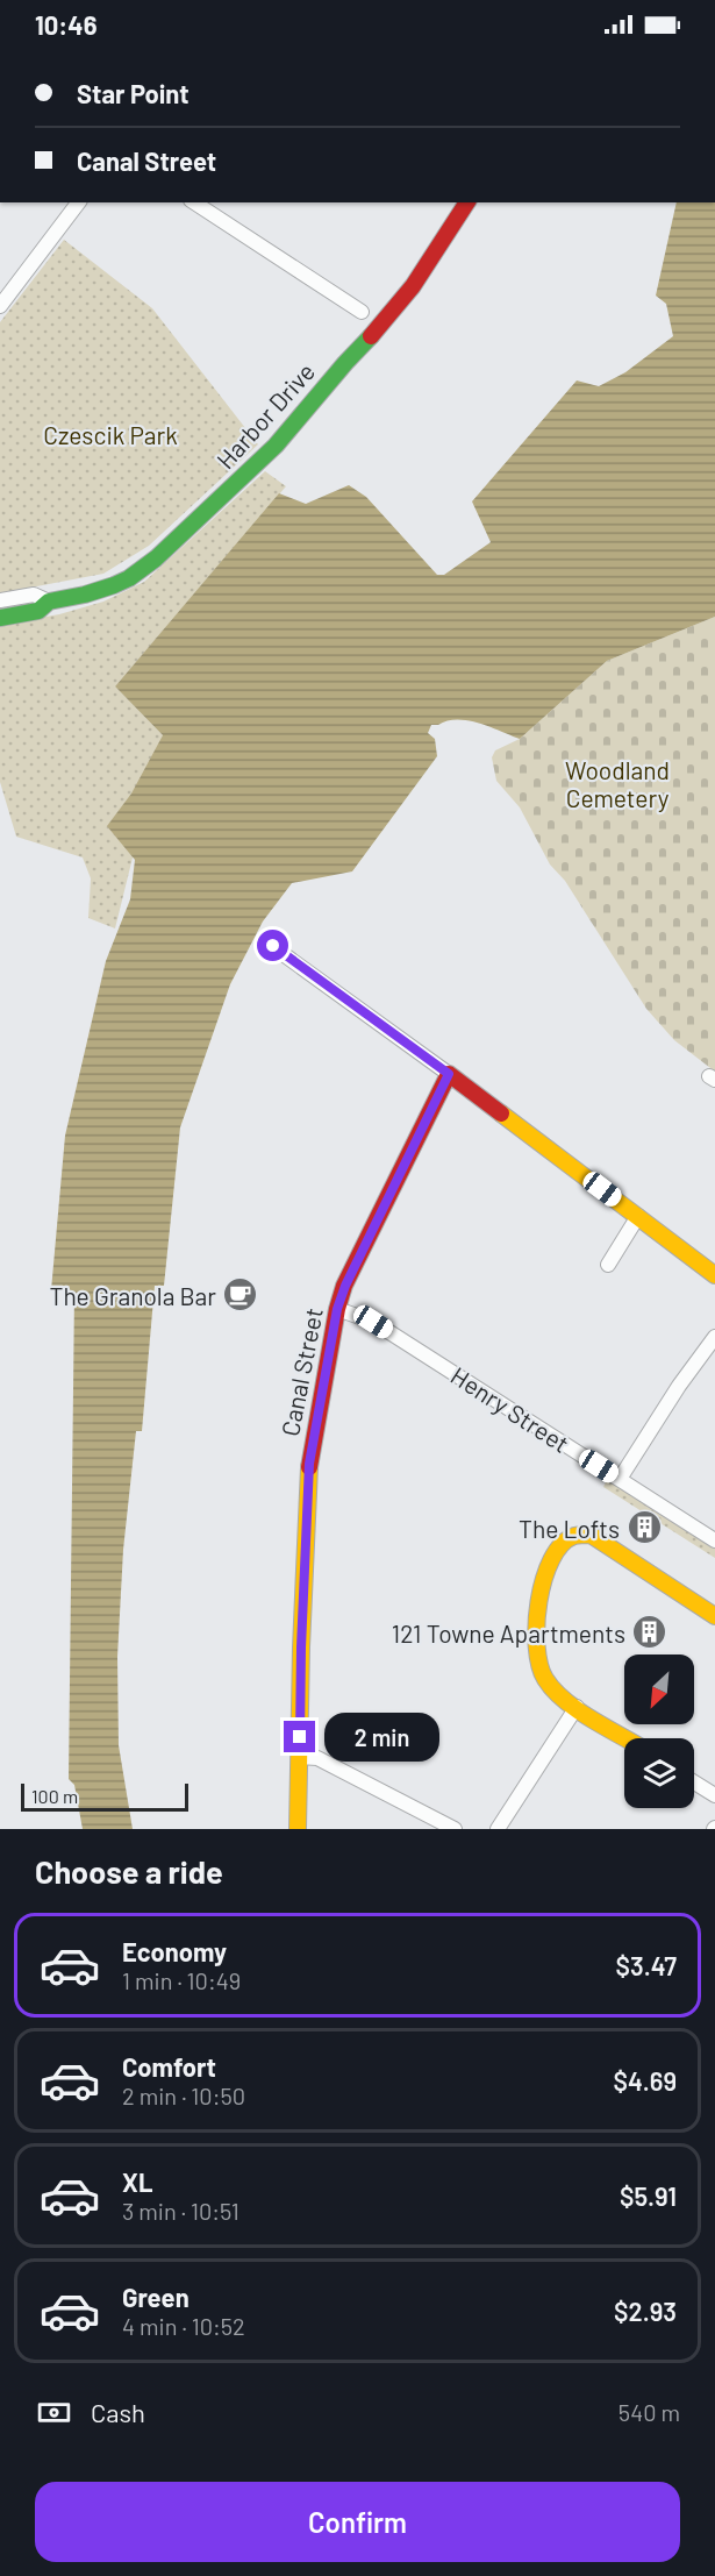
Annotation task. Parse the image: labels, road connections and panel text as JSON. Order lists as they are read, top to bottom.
{
  "streets": {
    "street": ["Harbor Drive", "Canal Street", "Henry Street"]
  },
  "crossings": [
    ["Canal Street", "Henry Street"]
  ],
  "parks": ["Czescik Park", "Woodland Cemetery"],
  "places": {
    "cafe": ["The Granola Bar"],
    "building": ["The Lofts", "121 Towne Apartments"]
  },
  "scale_bar": "100 m",
  "north": "bottom left",
  "page": {
    "status": "10:46",
    "banner": ["Star Point", "Canal Street"],
    "bubble": "2 min",
    "scale": "100 m",
    "heading": "Choose a ride",
    "list": [
      {
        "name": "Economy",
        "note": "1 min · 10:49",
        "value": "$3.47"
      },
      {
        "name": "Comfort",
        "note": "2 min · 10:50",
        "value": "$4.69"
      },
      {
        "name": "XL",
        "note": "3 min · 10:51",
        "value": "$5.91"
      },
      {
        "name": "Green",
        "note": "4 min · 10:52",
        "value": "$2.93"
      }
    ],
    "pay": ["Cash", "540 m"],
    "buttons": "Confirm"
  }
}
